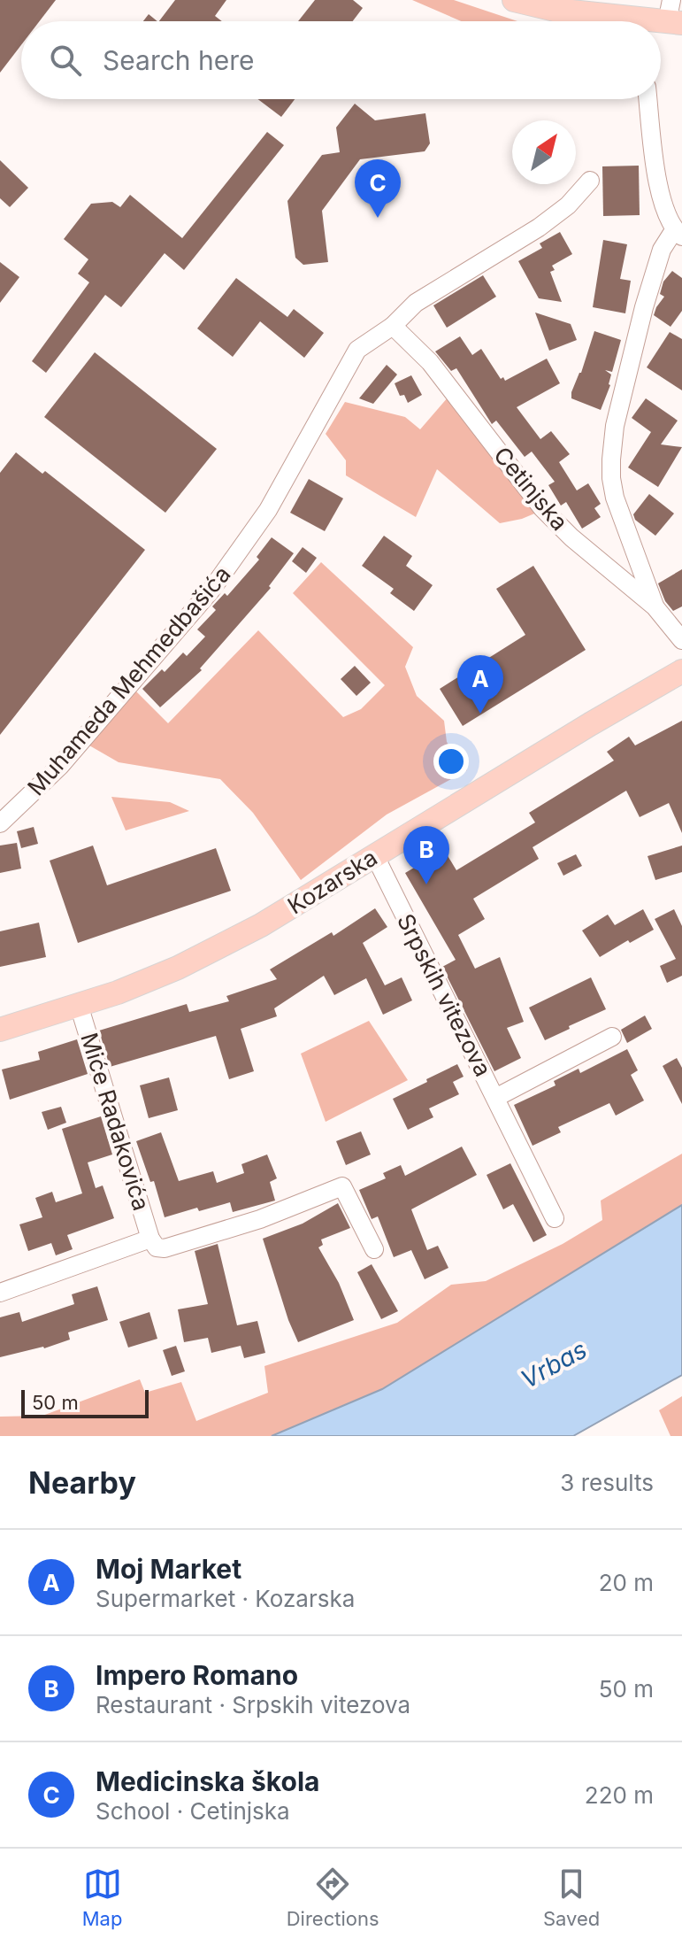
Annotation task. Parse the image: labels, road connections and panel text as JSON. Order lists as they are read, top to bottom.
{
  "streets": {
    "main road": ["Kozarska"],
    "street": [
      "Cetinjska",
      "Muhameda Mehmedbašića",
      "Srpskih vitezova",
      "Miće Radakovića"
    ]
  },
  "crossings": [
    ["Cetinjska", "Muhameda Mehmedbašića"],
    ["Kozarska", "Srpskih vitezova"],
    ["Kozarska", "Miće Radakovića"]
  ],
  "water": ["Vrbas"],
  "scale_bar": "50 m",
  "north": "top right",
  "page": {
    "search": "Search here",
    "pins": ["C", "A", "B"],
    "scale": "50 m",
    "heading": ["Nearby", "3 results"],
    "list": [
      {
        "mark": "A",
        "name": "Moj Market",
        "note": "Supermarket · Kozarska",
        "value": "20 m"
      },
      {
        "mark": "B",
        "name": "Impero Romano",
        "note": "Restaurant · Srpskih vitezova",
        "value": "50 m"
      },
      {
        "mark": "C",
        "name": "Medicinska škola",
        "note": "School · Cetinjska",
        "value": "220 m"
      }
    ],
    "nav": ["Map", "Directions", "Saved"]
  }
}
